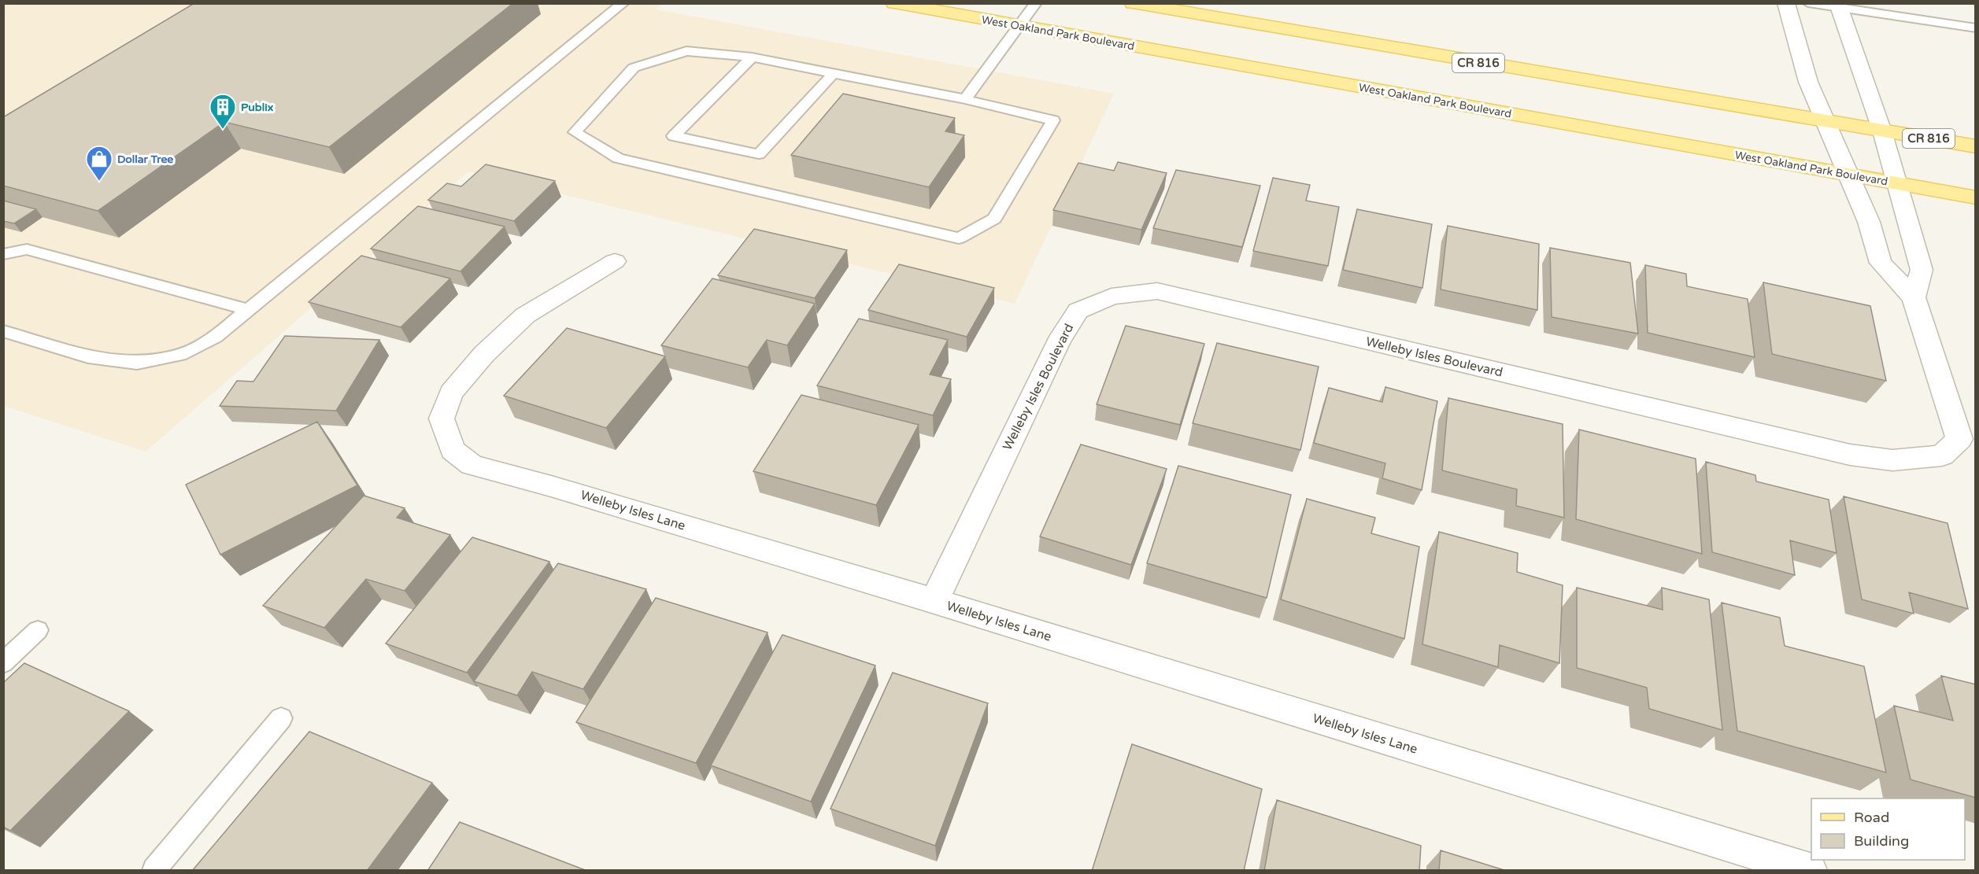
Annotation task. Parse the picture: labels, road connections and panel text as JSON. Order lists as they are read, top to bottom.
{
  "streets": {
    "main road": ["West Oakland Park Boulevard", "CR 816"],
    "street": ["Welleby Isles Boulevard", "Welleby Isles Lane"]
  },
  "crossings": [
    ["West Oakland Park Boulevard", "Welleby Isles Boulevard"],
    ["CR 816", "Welleby Isles Boulevard"],
    ["Welleby Isles Boulevard", "Welleby Isles Lane"]
  ],
  "places": {
    "building": ["Publix"],
    "shop": ["Dollar Tree"]
  },
  "legend": ["Road", "Building"]
}
